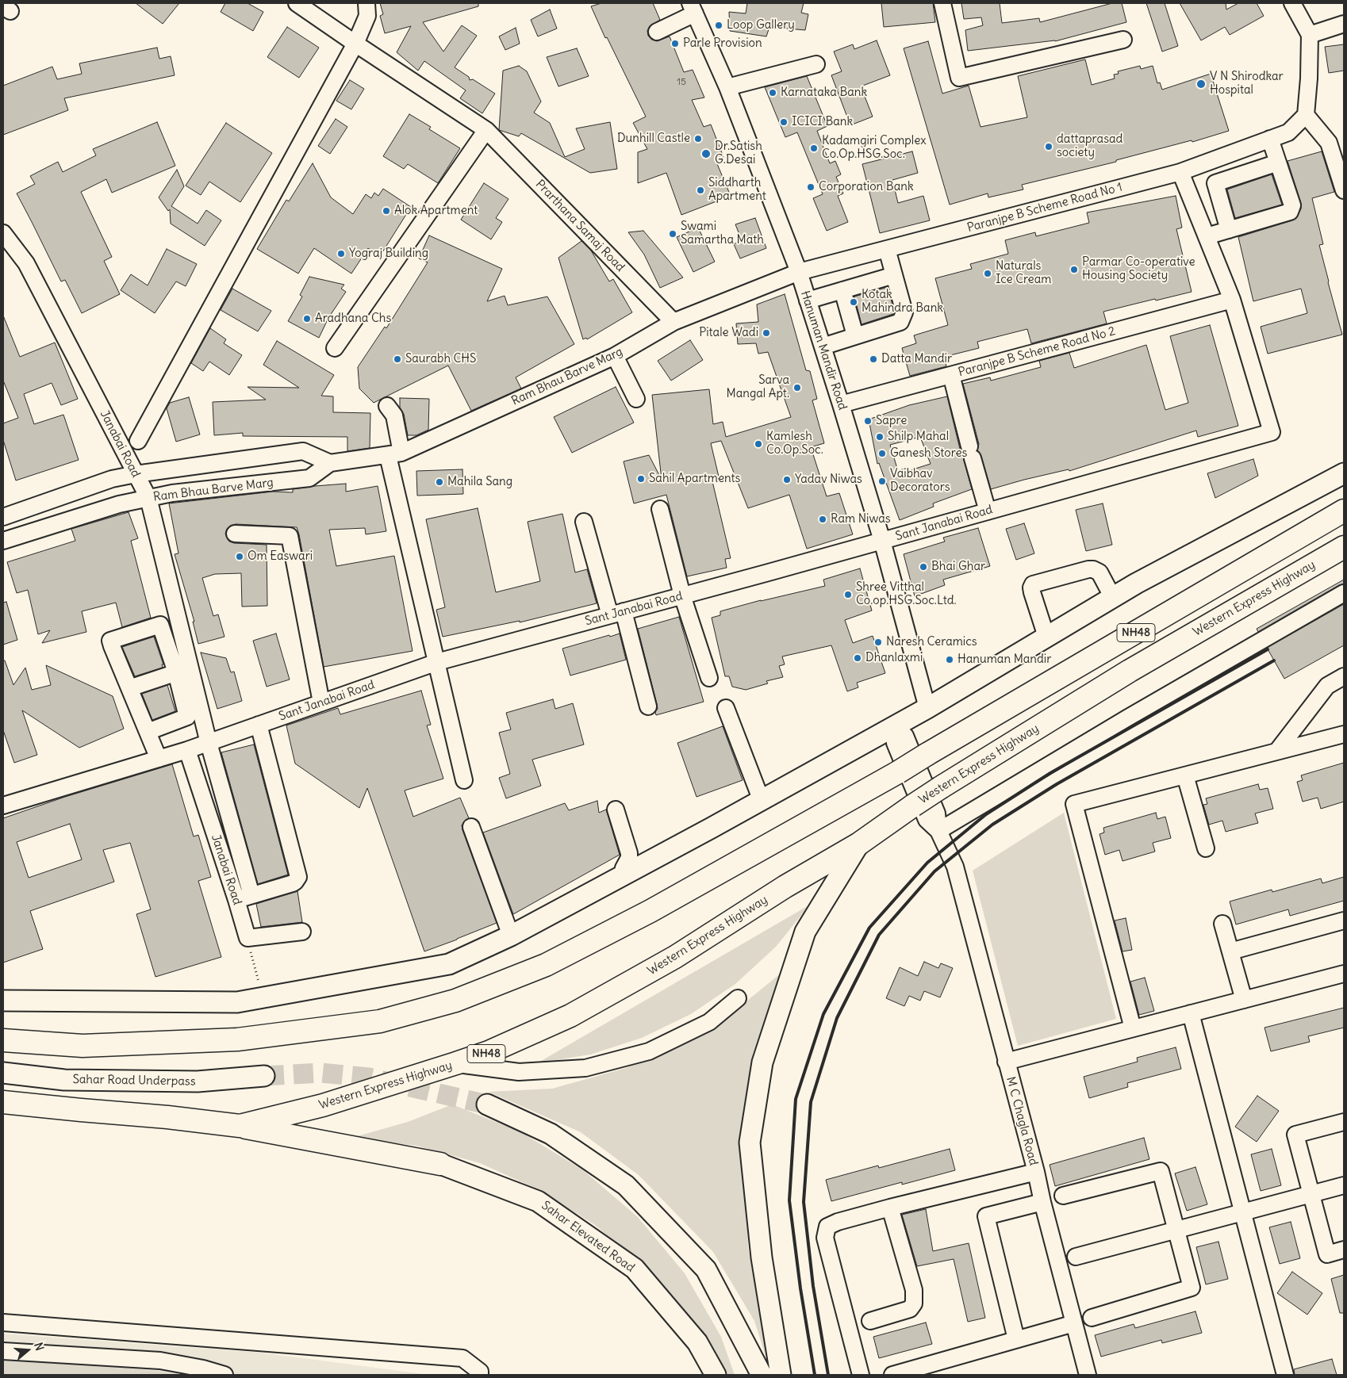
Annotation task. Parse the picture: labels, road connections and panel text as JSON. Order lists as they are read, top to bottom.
{
  "streets": {
    "highway": ["Western Express Highway", "NH48"],
    "main road": ["Sahar Road Underpass", "Sahar Elevated Road"],
    "street": [
      "Paranjpe B Scheme Road No 1",
      "Prarthana Samaj Road",
      "Hanuman Mandir Road",
      "Paranjpe B Scheme Road No 2",
      "Ram Bhau Barve Marg",
      "Janabai Road",
      "Sant Janabai Road",
      "M C Chagla Road"
    ]
  },
  "crossings": [
    ["Paranjpe B Scheme Road No 1", "Hanuman Mandir Road"],
    ["Paranjpe B Scheme Road No 1", "Ram Bhau Barve Marg"],
    ["Prarthana Samaj Road", "Ram Bhau Barve Marg"],
    ["Hanuman Mandir Road", "Paranjpe B Scheme Road No 2"],
    ["Hanuman Mandir Road", "Ram Bhau Barve Marg"],
    ["Hanuman Mandir Road", "Sant Janabai Road"],
    ["Paranjpe B Scheme Road No 2", "Sant Janabai Road"],
    ["Ram Bhau Barve Marg", "Janabai Road"],
    ["Janabai Road", "Sant Janabai Road"]
  ],
  "places": [
    "Loop Gallery",
    "Parle Provision",
    "V N Shirodkar Hospital",
    "Karnataka Bank",
    "ICICI Bank",
    "Dunhill Castle",
    "dattaprasad society",
    "Kadamgiri Complex Co.Op.HSG.Soc.",
    "Dr.Satish G.Desai",
    "Corporation Bank",
    "Siddharth Apartment",
    "Alok Apartment",
    "Swami Samartha Math",
    "Yograj Building",
    "Parmar Co-operative Housing Society",
    "Naturals Ice Cream",
    "Kotak Mahindra Bank",
    "Aradhana Chs",
    "Pitale Wadi",
    "Saurabh CHS",
    "Datta Mandir",
    "Sarva Mangal Apt.",
    "Sapre",
    "Shilp Mahal",
    "Kamlesh Co.Op.Soc.",
    "Ganesh Stores",
    "Sahil Apartments",
    "Yadav Niwas",
    "Vaibhav Decorators",
    "Mahila Sang",
    "Ram Niwas",
    "Om Easwari",
    "Bhai Ghar",
    "Shree Vitthal Co.op.HSG.Soc.Ltd.",
    "Naresh Ceramics",
    "Dhanlaxmi",
    "Hanuman Mandir"
  ],
  "house_numbers": ["15"],
  "north": "right"
}
